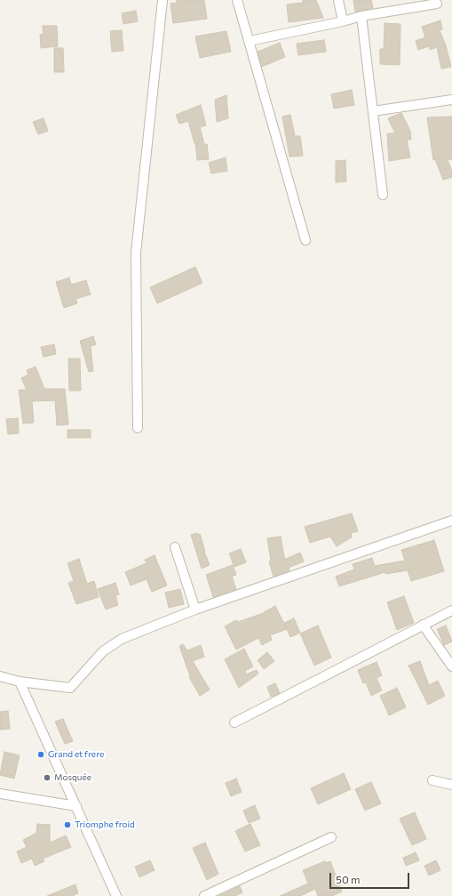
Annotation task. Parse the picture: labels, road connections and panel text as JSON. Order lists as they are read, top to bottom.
{
  "places": ["Grand et frere", "Mosquée", "Triomphe froid"],
  "scale_bar": "50 m"
}
